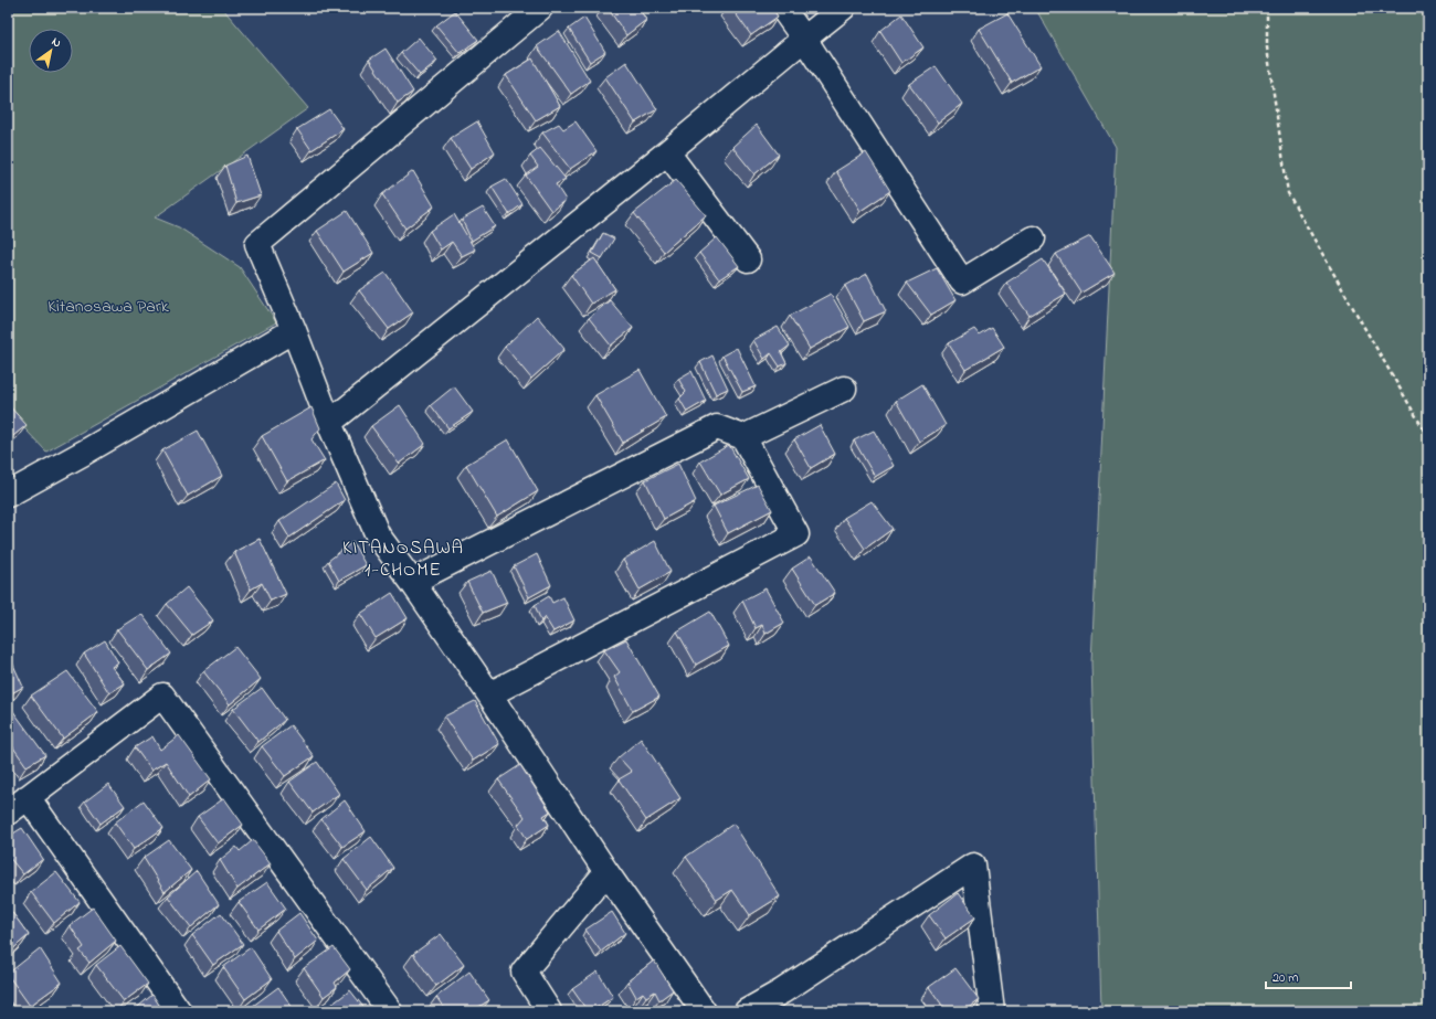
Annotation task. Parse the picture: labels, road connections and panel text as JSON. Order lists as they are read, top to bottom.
{
  "districts": ["KITANOSAWA 1-CHOME"],
  "parks": ["Kitanosawa Park"],
  "scale_bar": "20 m",
  "north": "top right"
}
